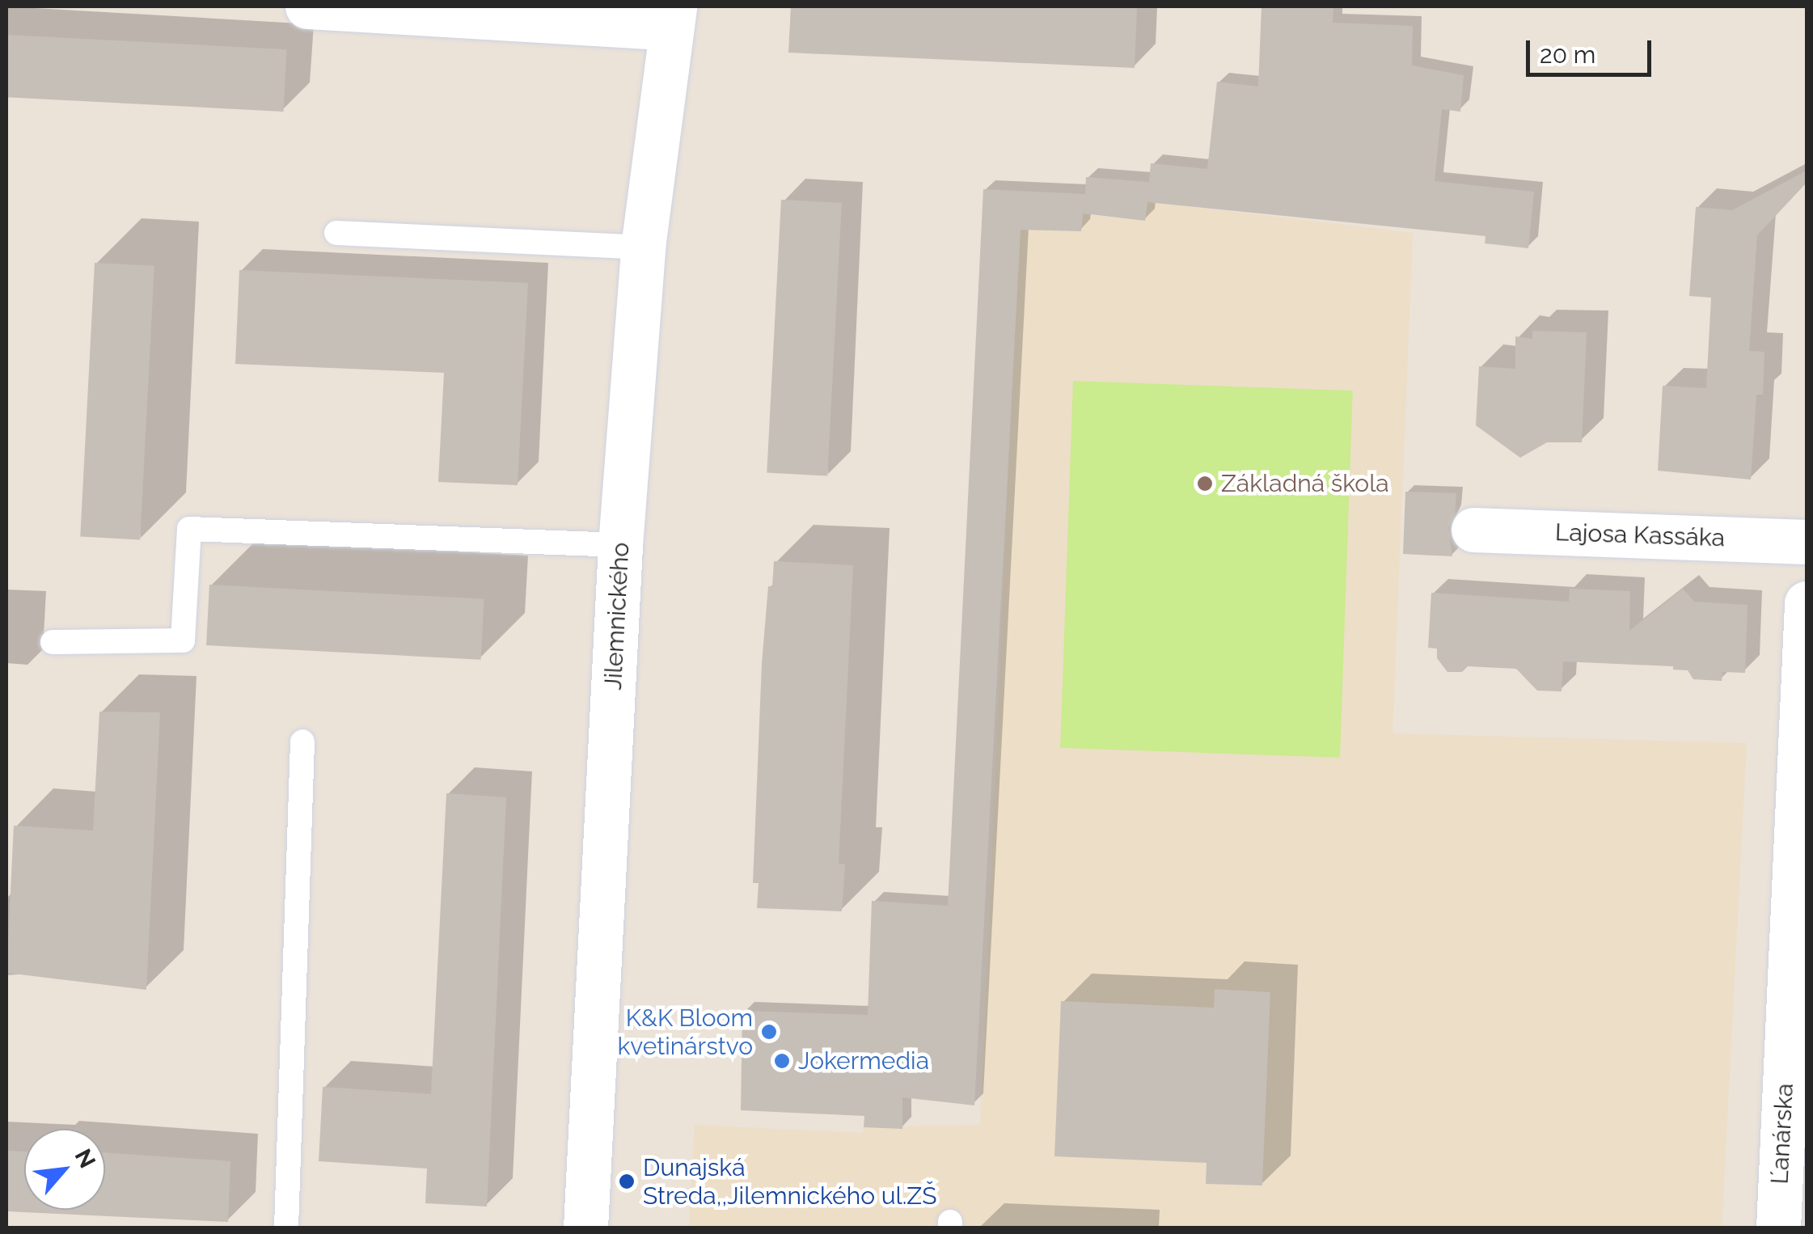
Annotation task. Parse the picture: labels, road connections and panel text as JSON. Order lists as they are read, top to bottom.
{
  "streets": {
    "street": ["Lajosa Kassáka", "Jilemnického", "Ľanárska"]
  },
  "places": [
    "Základná škola",
    "K&K Bloom kvetinárstvo",
    "Jokermedia",
    "Dunajská Streda,,Jilemnického ul.ZŠ"
  ],
  "scale_bar": "20 m",
  "north": "top right"
}
